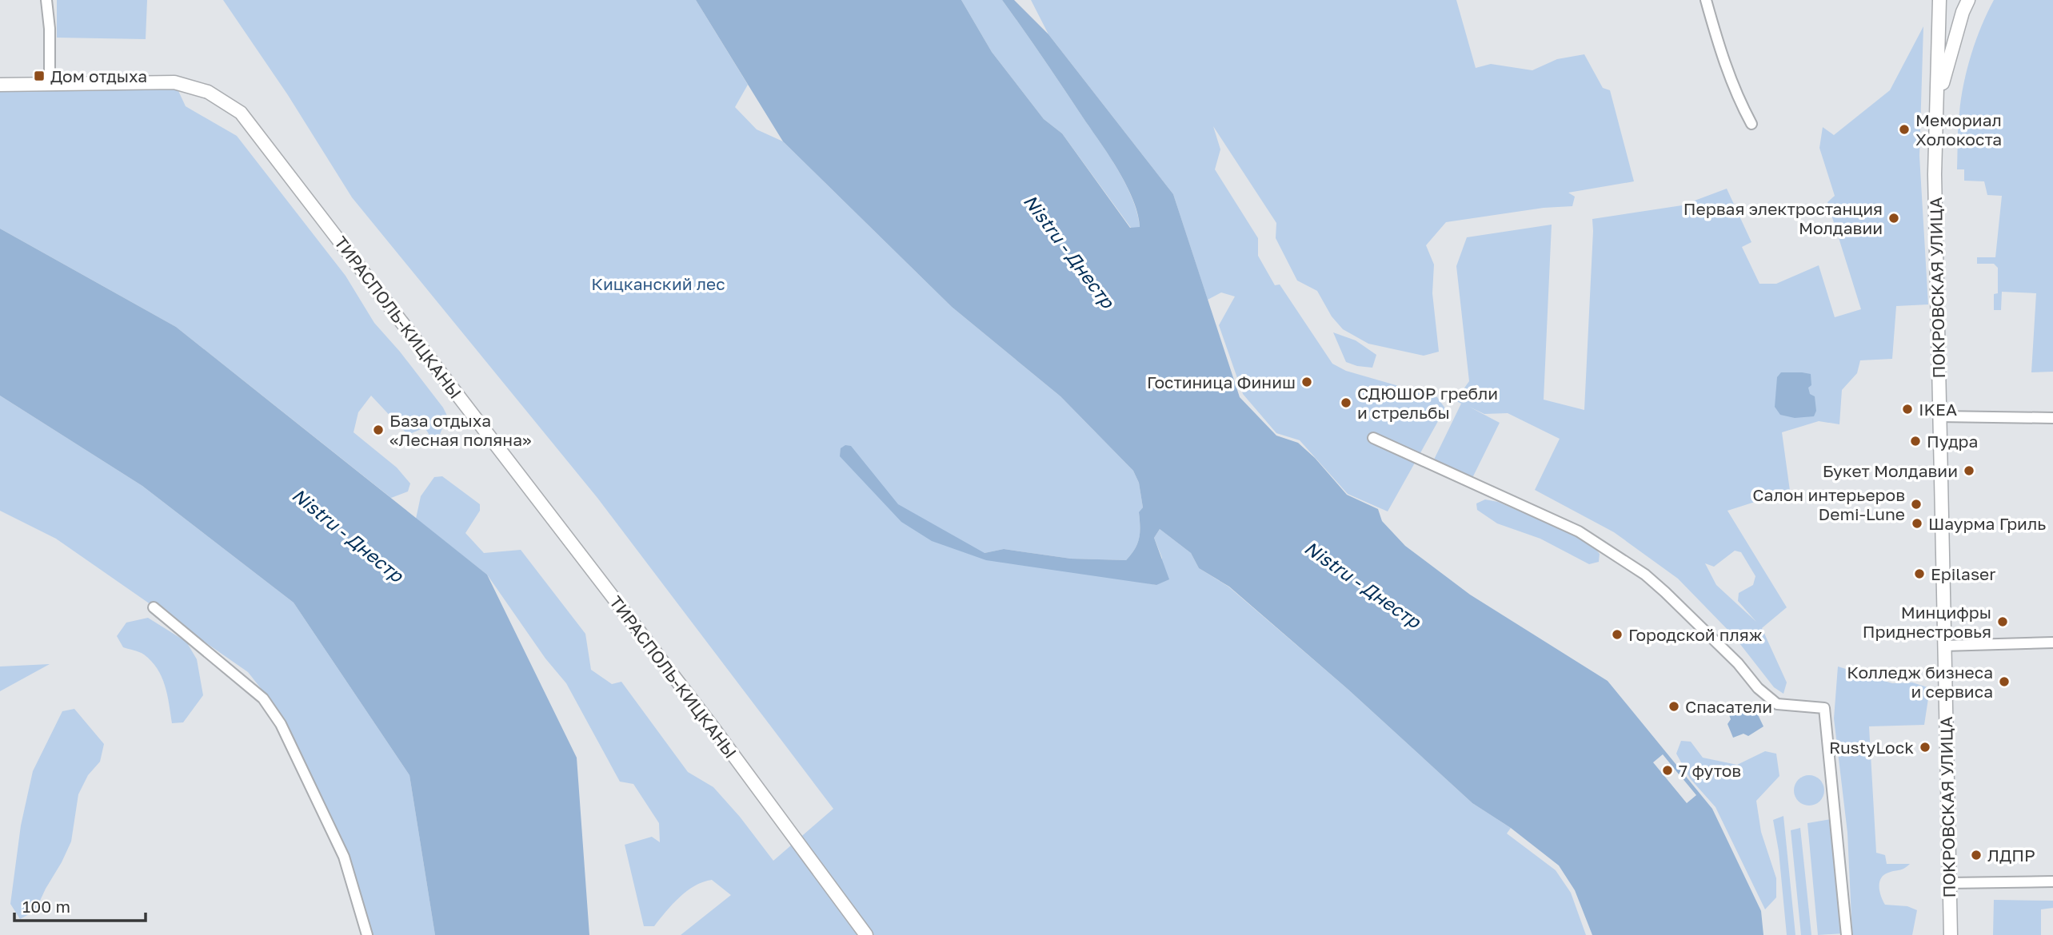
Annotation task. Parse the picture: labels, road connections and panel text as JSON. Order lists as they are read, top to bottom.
{
  "streets": {
    "street": ["ПОКРОВСКАЯ УЛИЦА", "ТИРАСПОЛЬ-КИЦКАНЫ"]
  },
  "water": ["Nistru - Днестр"],
  "parks": ["Кицканский лес"],
  "places": {
    "transit": ["Дом отдыха"],
    "other": [
      "Мемориал Холокоста",
      "Первая электростанция Молдавии",
      "Гостиница Финиш",
      "СДЮШОР гребли и стрельбы",
      "IKEA",
      "База отдыха «Лесная поляна»",
      "Пудра",
      "Букет Молдавии",
      "Салон интерьеров Demi-Lune",
      "Шаурма Гриль",
      "Epilaser",
      "Минцифры Приднестровья",
      "Городской пляж",
      "Колледж бизнеса и сервиса",
      "Спасатели",
      "RustyLock",
      "7 футов",
      "ЛДПР"
    ]
  },
  "scale_bar": "100 m"
}
